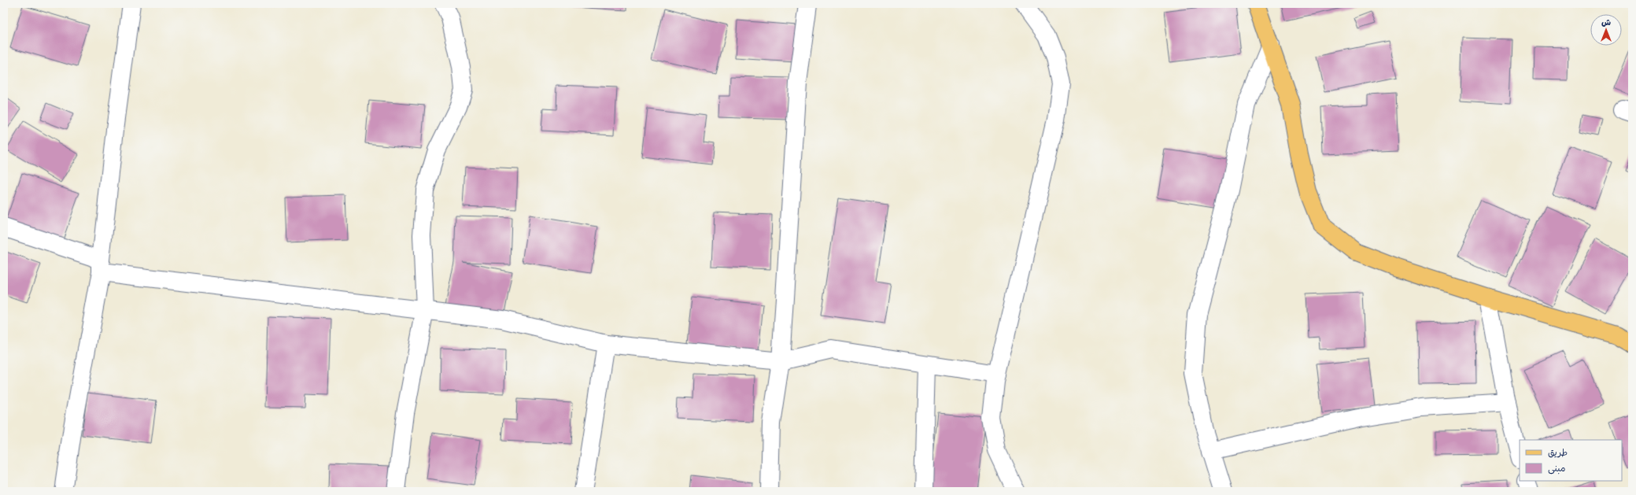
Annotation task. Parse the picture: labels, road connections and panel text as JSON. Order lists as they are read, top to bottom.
{
  "legend": ["طريق", "مبنى"],
  "north": "top"
}
